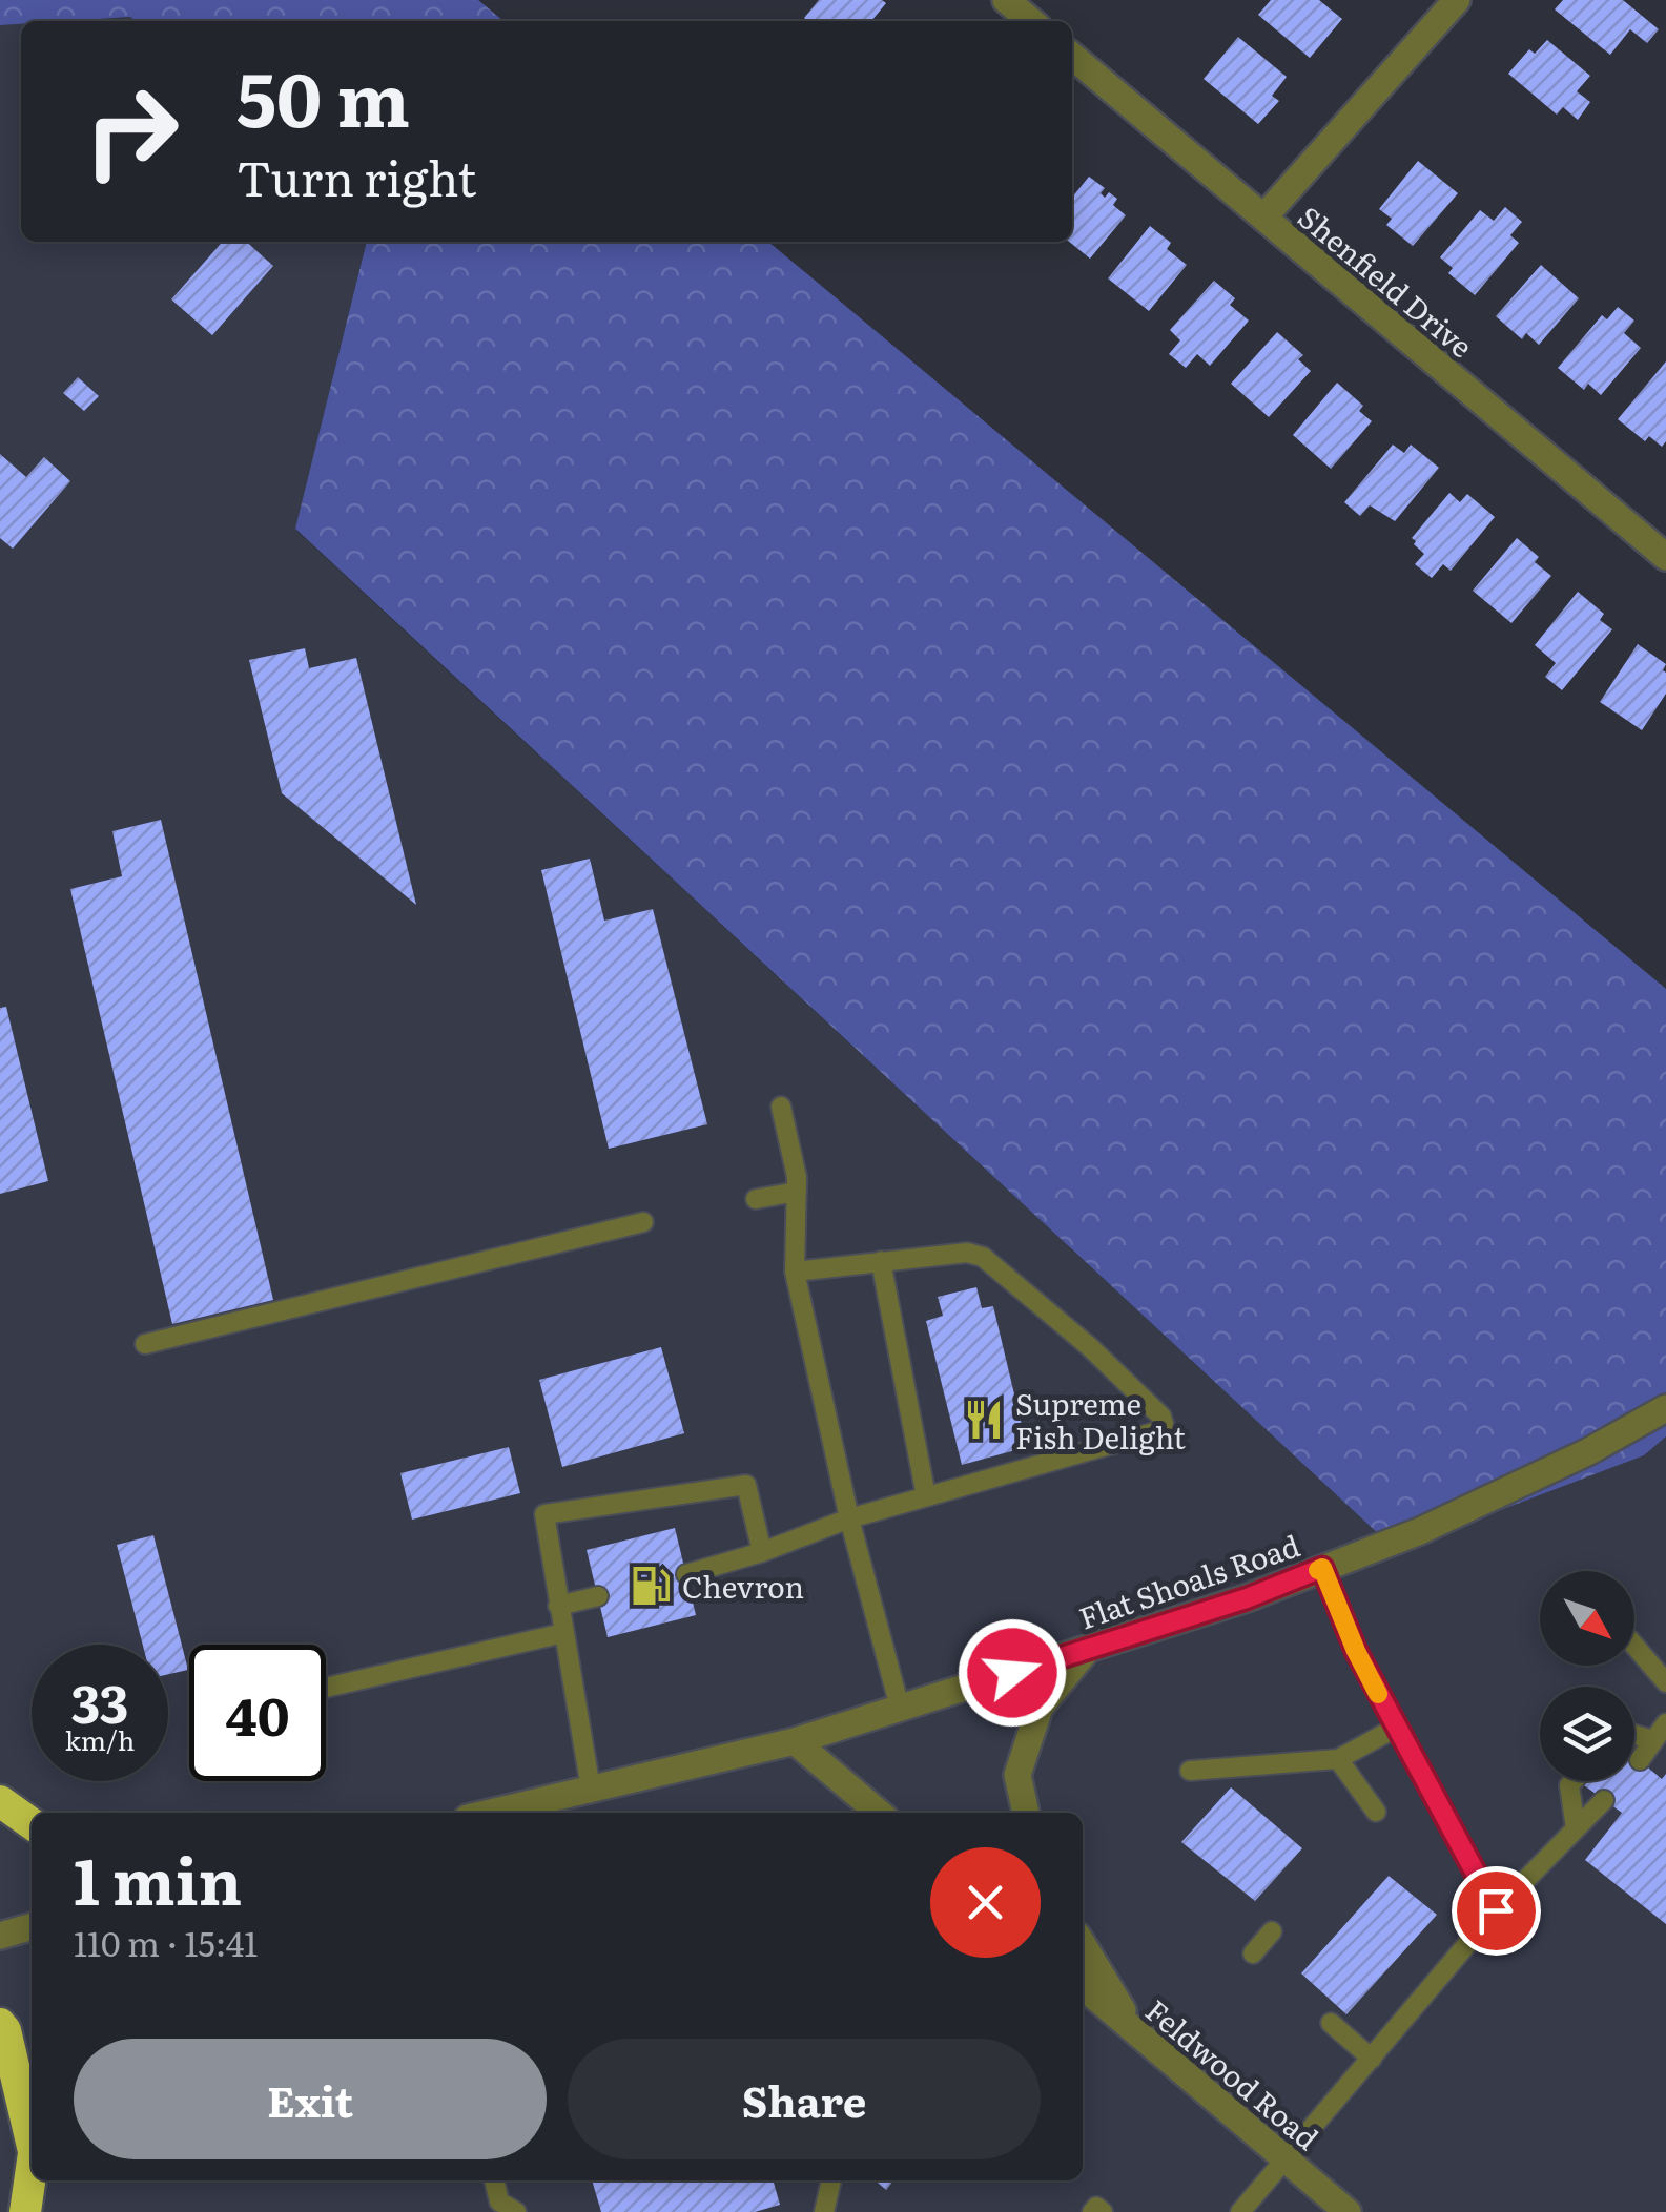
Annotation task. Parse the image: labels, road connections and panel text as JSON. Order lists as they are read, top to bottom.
{
  "streets": {
    "street": ["Shenfield Drive", "Flat Shoals Road", "Feldwood Road"]
  },
  "places": {
    "restaurant": ["Supreme Fish Delight"],
    "fuel station": ["Chevron"]
  },
  "north": "bottom right",
  "page": {
    "turn": ["50 m", "Turn right"],
    "speed": "33 km/h",
    "limit": "40",
    "heading": ["1 min", "110 m · 15:41"],
    "buttons": ["Exit", "Share"]
  }
}
